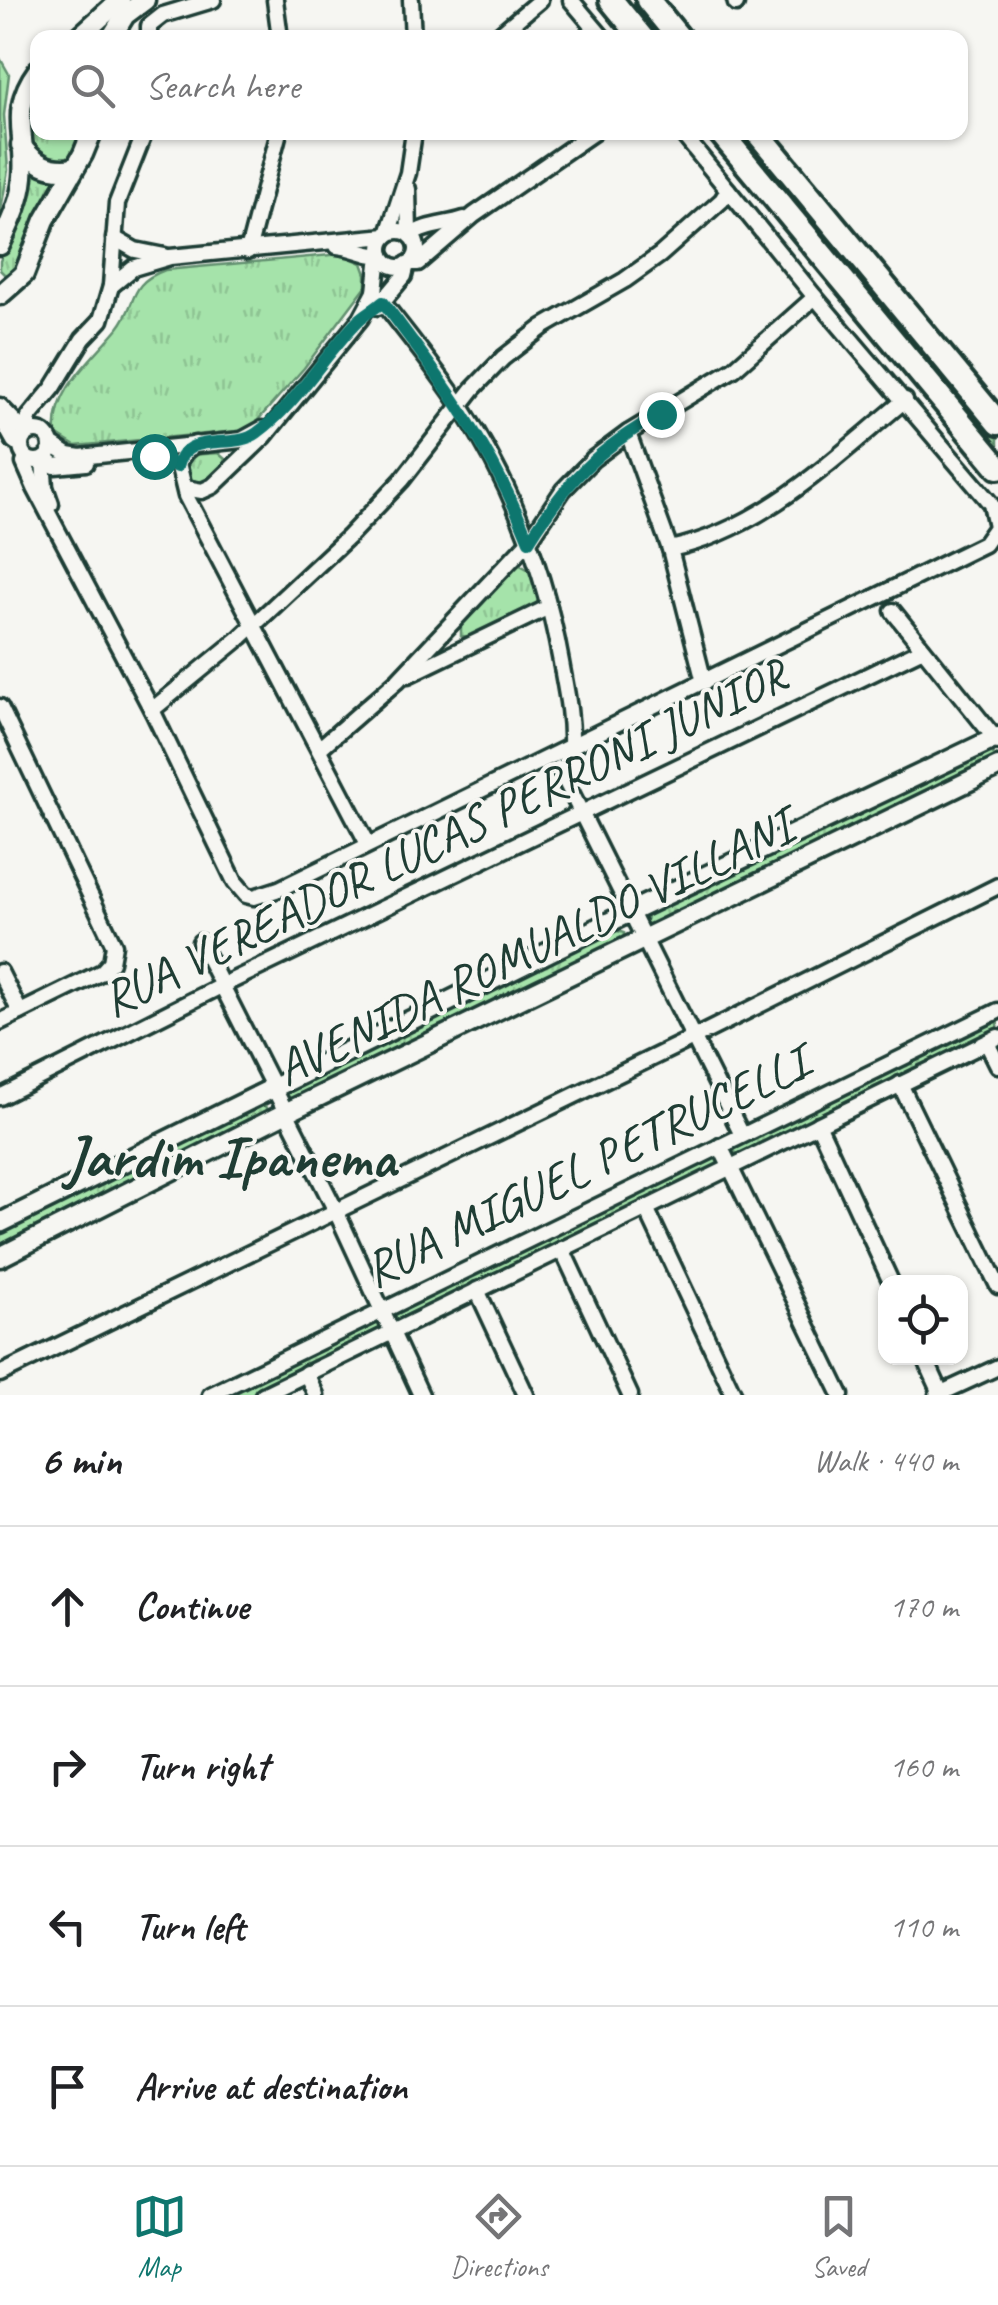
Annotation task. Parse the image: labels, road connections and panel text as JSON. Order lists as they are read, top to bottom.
{
  "streets": {
    "street": ["RUA VEREADOR LUCAS PERRONI JUNIOR", "AVENIDA ROMUALDO VILLANI", "RUA MIGUEL PETRUCELLI"]
  },
  "districts": ["Jardim Ipanema"],
  "page": {
    "search": "Search here",
    "heading": ["6 min", "Walk · 440 m"],
    "list": [
      ["Continue", "170 m"],
      ["Turn right", "160 m"],
      ["Turn left", "110 m"],
      "Arrive at destination"
    ],
    "nav": ["Map", "Directions", "Saved"]
  }
}
